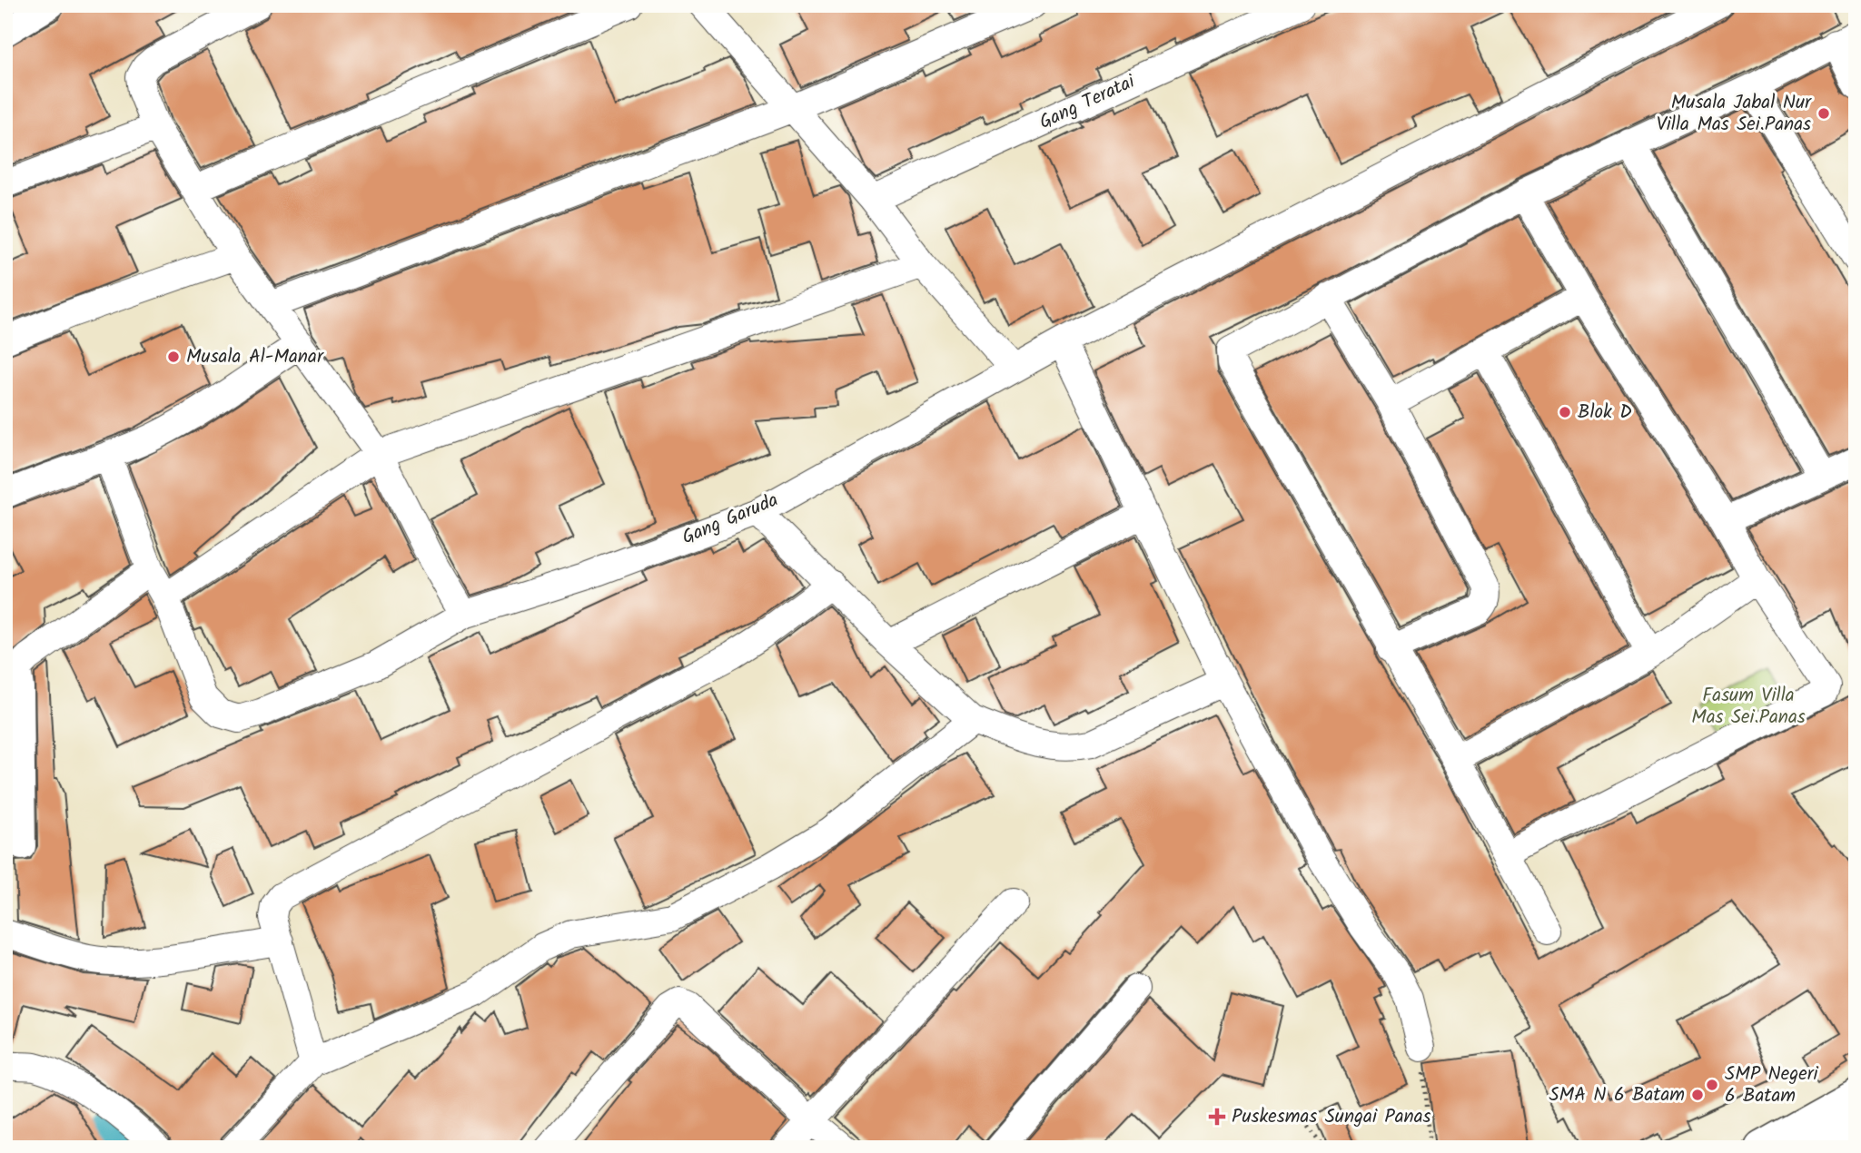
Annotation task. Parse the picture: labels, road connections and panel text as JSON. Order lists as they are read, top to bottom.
{
  "streets": {
    "street": ["Gang Teratai", "Gang Garuda"]
  },
  "parks": ["Fasum Villa Mas Sei.Panas"],
  "places": {
    "other": [
      "Musala Jabal Nur Villa Mas Sei.Panas",
      "Musala Al-Manar",
      "Blok D",
      "SMP Negeri 6 Batam",
      "SMA N 6 Batam"
    ],
    "health": ["Puskesmas Sungai Panas"]
  }
}
